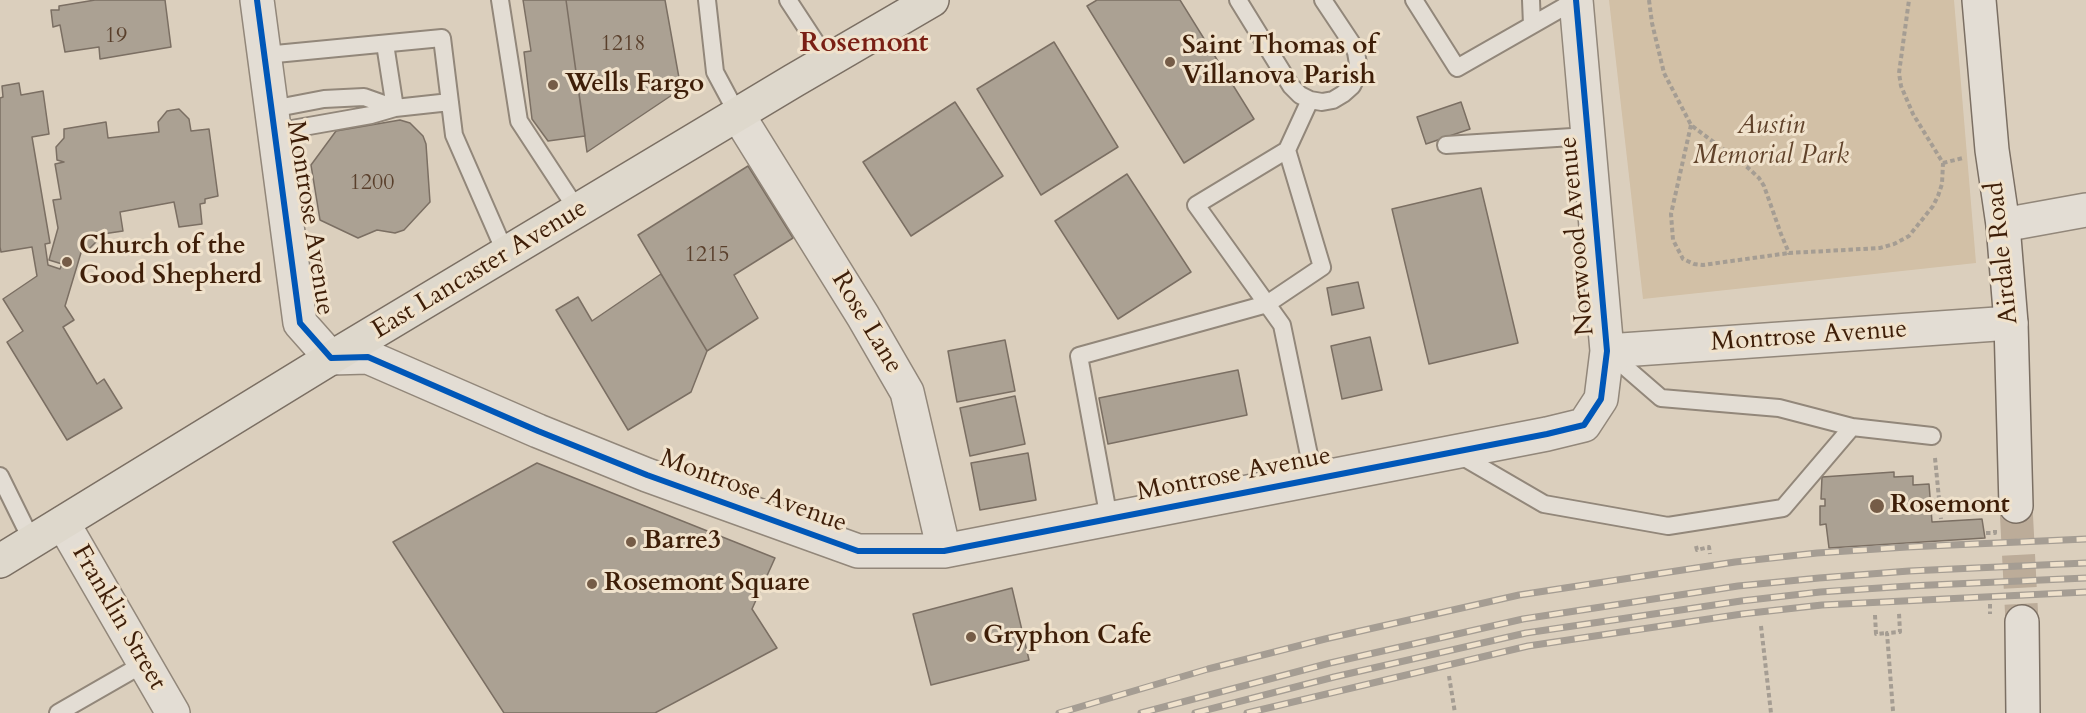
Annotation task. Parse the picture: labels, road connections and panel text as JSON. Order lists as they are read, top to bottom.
{
  "streets": {
    "highway": ["East Lancaster Avenue"],
    "street": [
      "Montrose Avenue",
      "Norwood Avenue",
      "Airdale Road",
      "Rose Lane",
      "Franklin Street"
    ]
  },
  "crossings": [
    ["Montrose Avenue", "Norwood Avenue"],
    ["Montrose Avenue", "Airdale Road"],
    ["Montrose Avenue", "East Lancaster Avenue"],
    ["Montrose Avenue", "Rose Lane"],
    ["East Lancaster Avenue", "Rose Lane"],
    ["East Lancaster Avenue", "Franklin Street"]
  ],
  "districts": ["Rosemont"],
  "parks": ["Austin Memorial Park"],
  "places": [
    "Saint Thomas of Villanova Parish",
    "Wells Fargo",
    "Church of the Good Shepherd",
    "Rosemont",
    "Barre3",
    "Rosemont Square",
    "Gryphon Cafe"
  ],
  "house_numbers": [
    "19",
    "1218",
    "1200",
    "1215"
  ]
}
